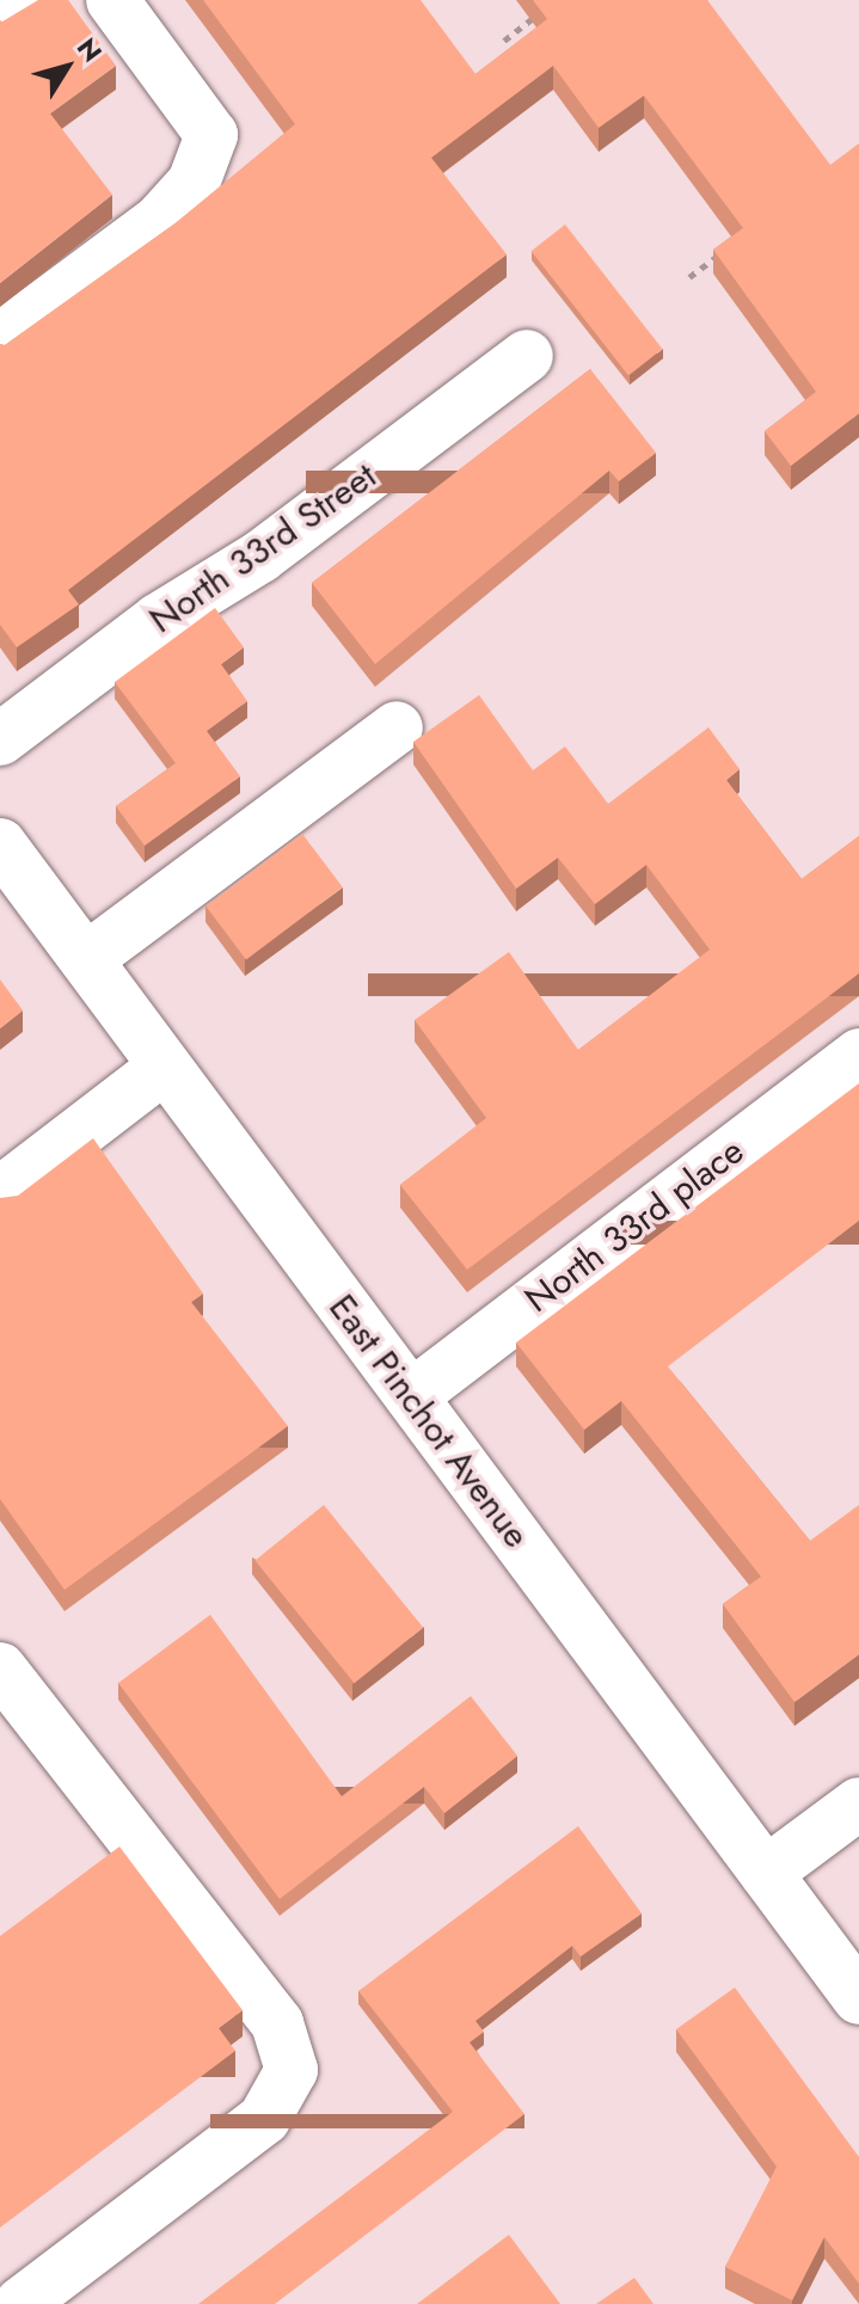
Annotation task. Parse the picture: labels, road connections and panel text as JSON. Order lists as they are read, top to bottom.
{
  "streets": {
    "street": ["North 33rd Street", "North 33rd place", "East Pinchot Avenue"]
  },
  "crossings": [
    ["North 33rd place", "East Pinchot Avenue"]
  ],
  "north": "top right"
}
